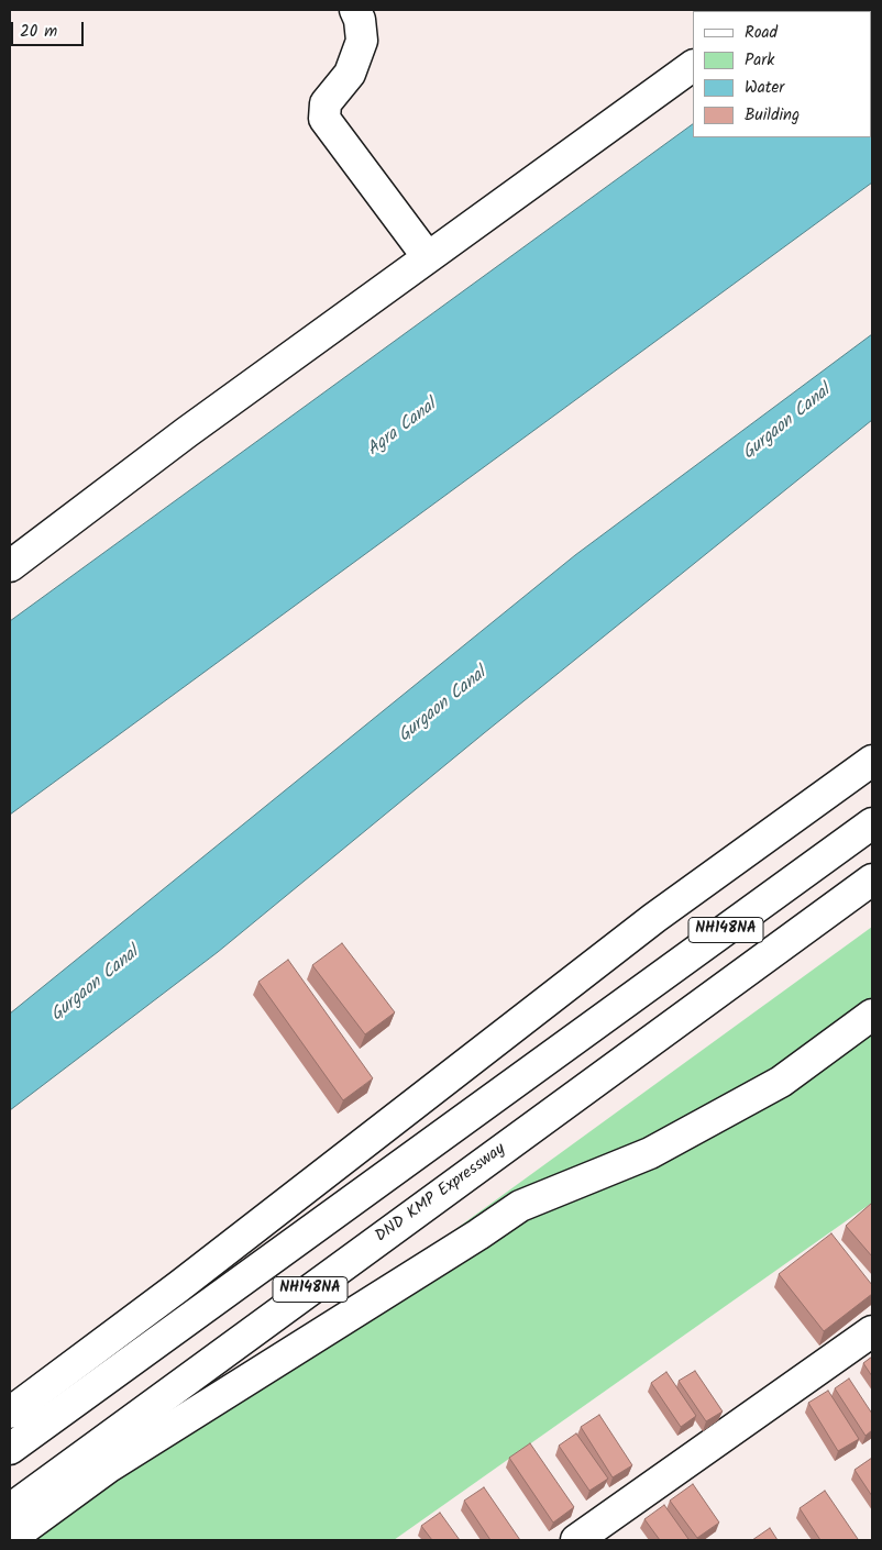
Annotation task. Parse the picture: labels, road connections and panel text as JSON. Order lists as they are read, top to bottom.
{
  "streets": {
    "main road": ["NH148NA", "DND KMP Expressway"]
  },
  "water": ["Gurgaon Canal", "Agra Canal"],
  "legend": [
    "Road",
    "Park",
    "Water",
    "Building"
  ],
  "scale_bar": "20 m"
}
